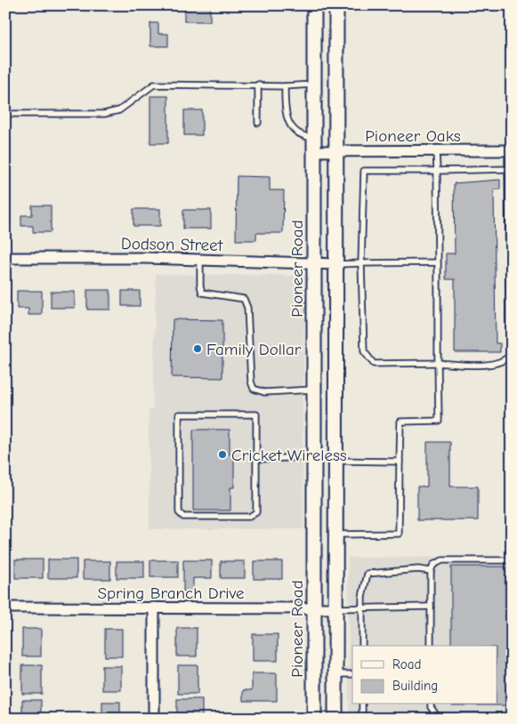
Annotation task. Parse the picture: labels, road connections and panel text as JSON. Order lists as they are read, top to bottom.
{
  "streets": {
    "main road": ["Pioneer Road"],
    "street": ["Pioneer Oaks", "Dodson Street", "Spring Branch Drive"]
  },
  "crossings": [
    ["Pioneer Oaks", "Pioneer Road"],
    ["Dodson Street", "Pioneer Road"],
    ["Pioneer Road", "Spring Branch Drive"]
  ],
  "places": ["Family Dollar", "Cricket Wireless"],
  "legend": ["Road", "Building"]
}
